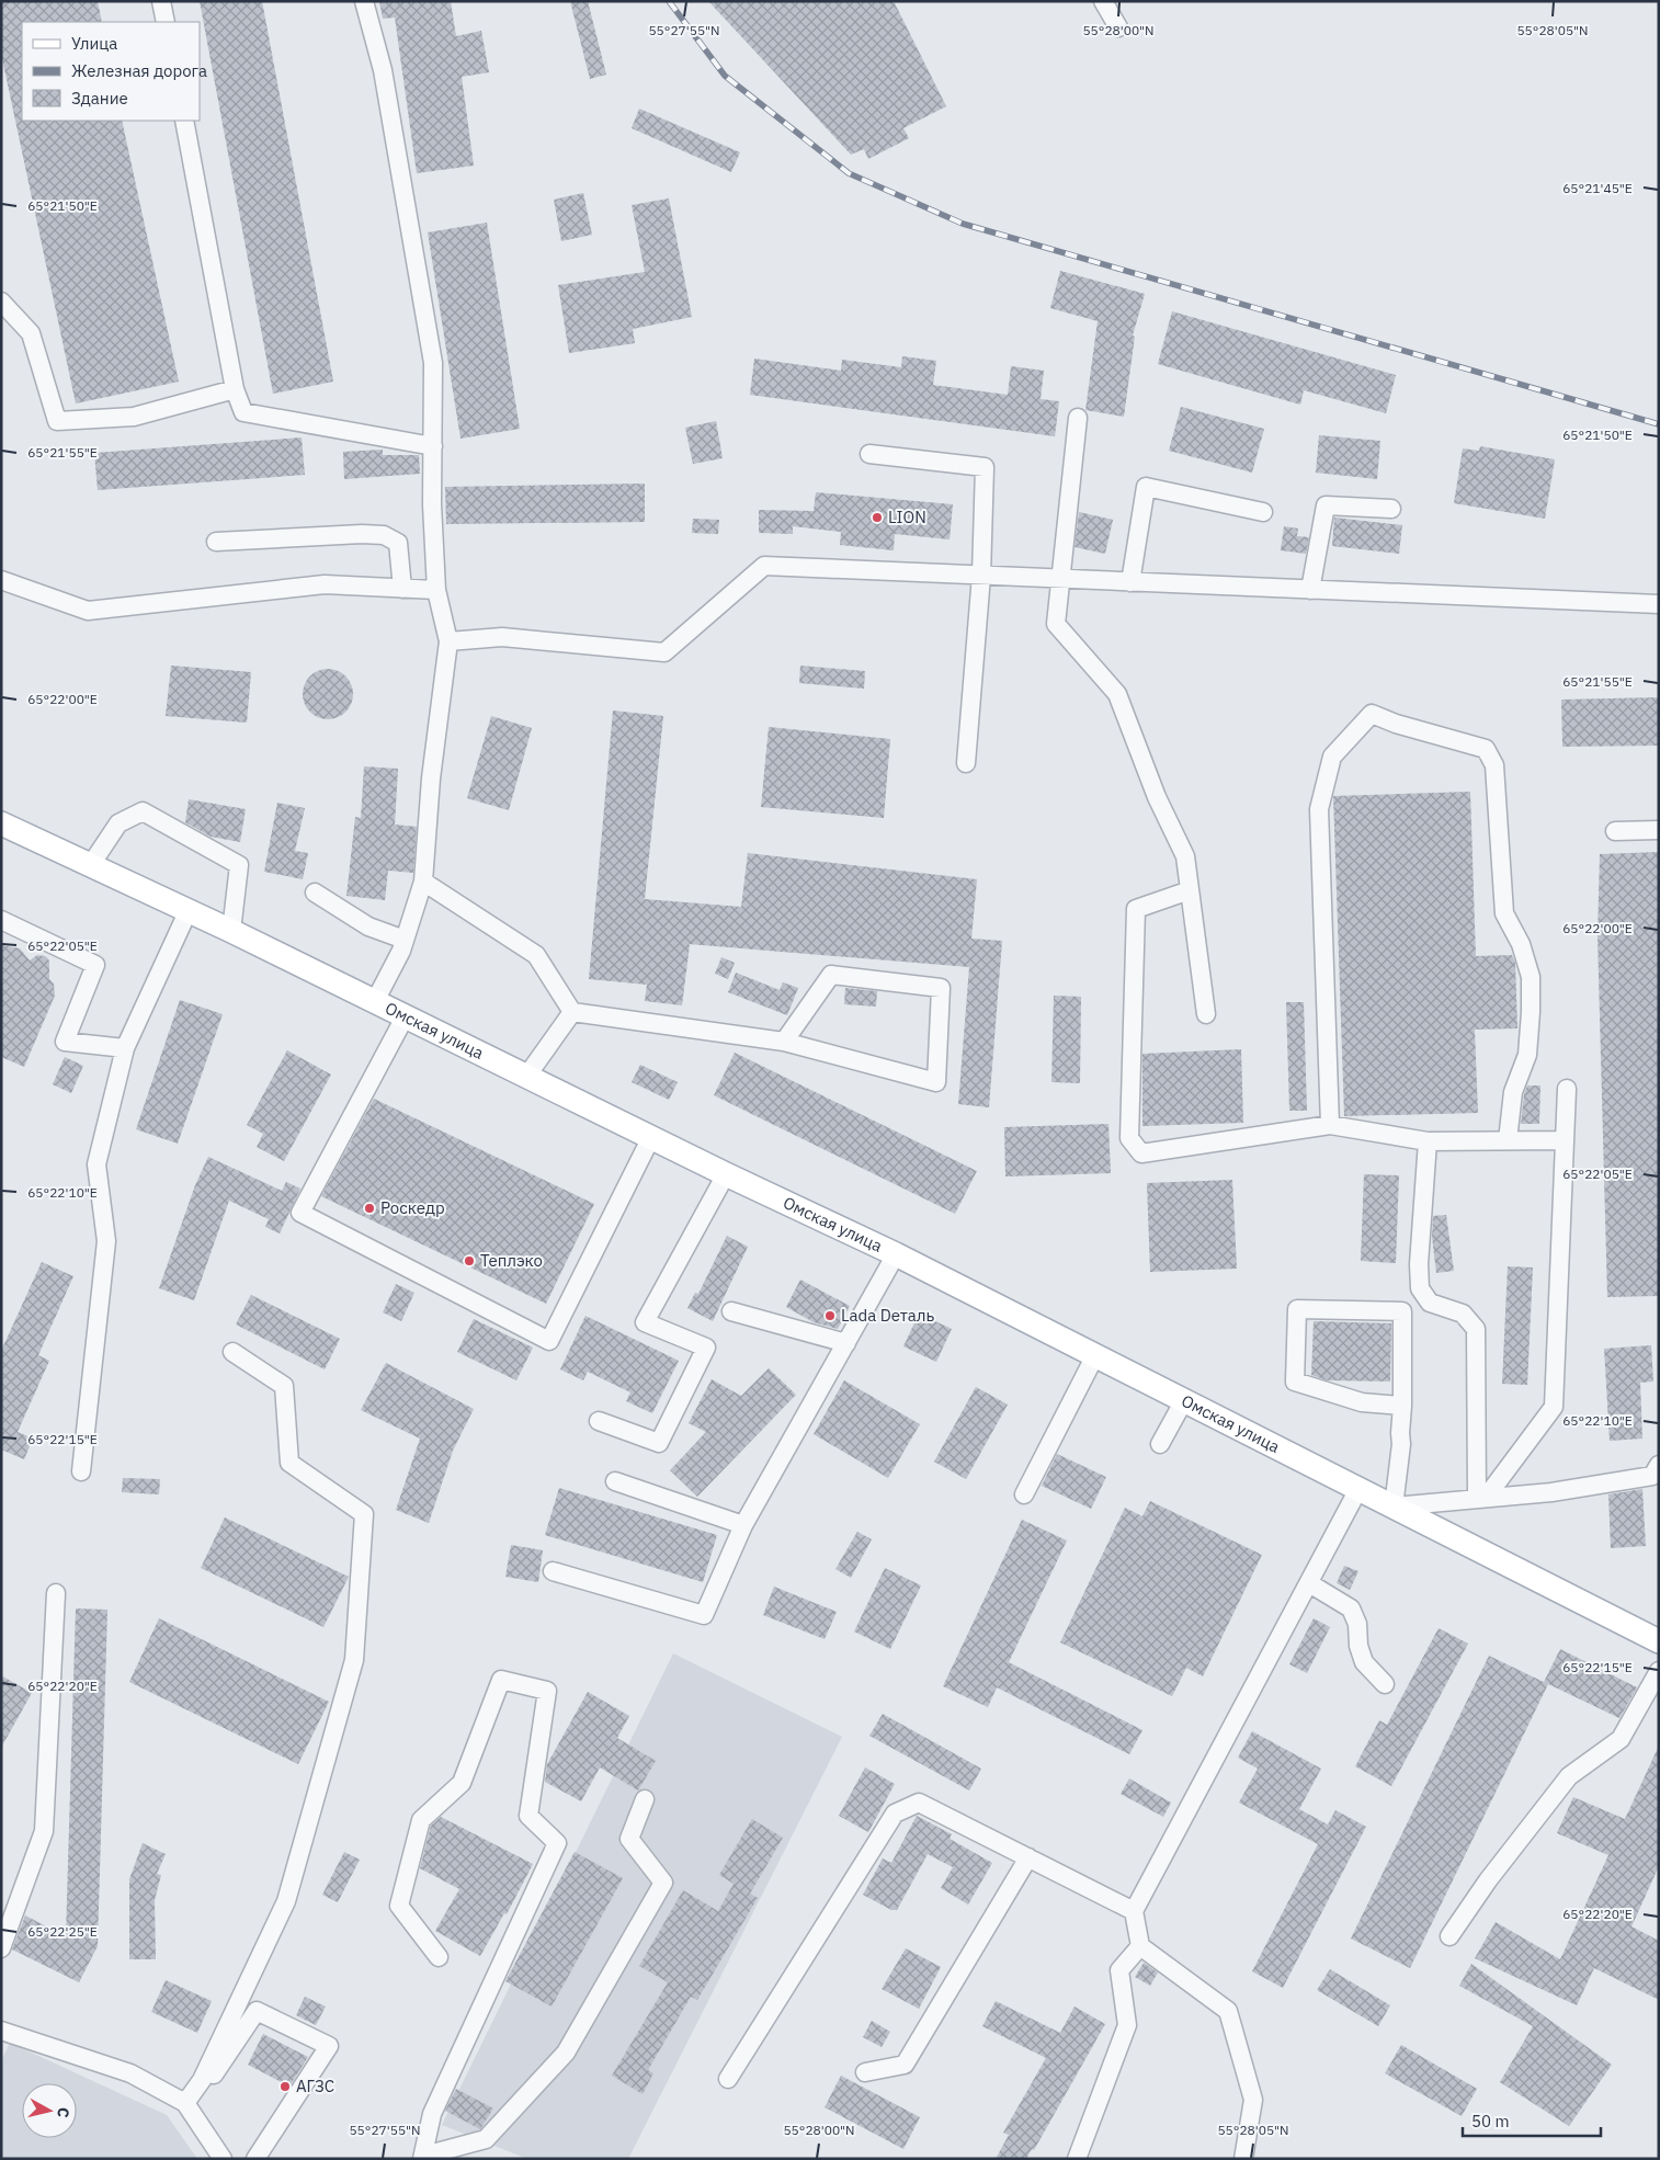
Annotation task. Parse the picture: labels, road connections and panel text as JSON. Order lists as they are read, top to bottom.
{
  "streets": {
    "main road": ["Омская улица"]
  },
  "places": [
    "LION",
    "Роскедр",
    "Теплэко",
    "Lada Dеталь",
    "АГЗС"
  ],
  "legend": ["Улица", "Железная дорога", "Здание"],
  "scale_bar": "50 m",
  "north": "right",
  "coordinates": [
    "55°27'55\"N",
    "55°28'00\"N",
    "55°28'05\"N",
    "65°21'45\"E",
    "65°21'50\"E",
    "65°21'55\"E",
    "65°22'00\"E",
    "65°22'05\"E",
    "65°22'10\"E",
    "65°22'15\"E",
    "65°22'20\"E",
    "65°22'25\"E"
  ]
}
